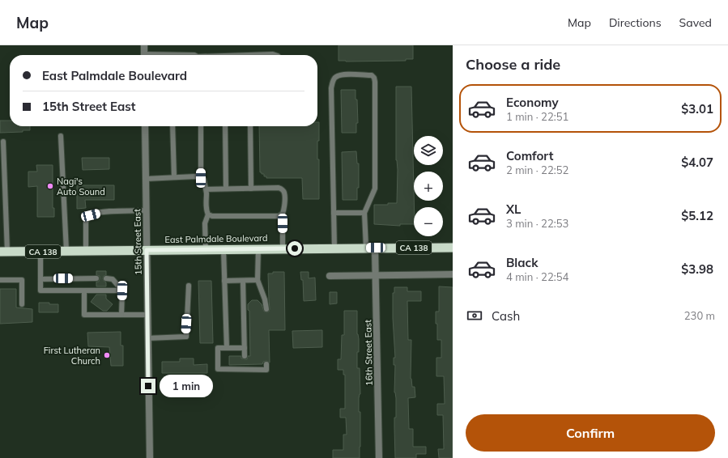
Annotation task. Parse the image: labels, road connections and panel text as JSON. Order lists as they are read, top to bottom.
{
  "streets": {
    "highway": ["East Palmdale Boulevard", "CA 138"],
    "street": ["15th Street East", "16th Street East"]
  },
  "crossings": [
    ["East Palmdale Boulevard", "15th Street East"],
    ["East Palmdale Boulevard", "16th Street East"]
  ],
  "places": ["Nagi's Auto Sound", "First Lutheran Church"],
  "page": {
    "header": "Map",
    "nav": ["Map", "Directions", "Saved"],
    "heading": "Choose a ride",
    "banner": ["East Palmdale Boulevard", "15th Street East"],
    "list": [
      {
        "name": "Economy",
        "note": "1 min · 22:51",
        "value": "$3.01"
      },
      {
        "name": "Comfort",
        "note": "2 min · 22:52",
        "value": "$4.07"
      },
      {
        "name": "XL",
        "note": "3 min · 22:53",
        "value": "$5.12"
      },
      {
        "name": "Black",
        "note": "4 min · 22:54",
        "value": "$3.98"
      }
    ],
    "map_buttons": ["+", "−"],
    "pay": ["Cash", "230 m"],
    "bubble": "1 min",
    "buttons": "Confirm"
  }
}
